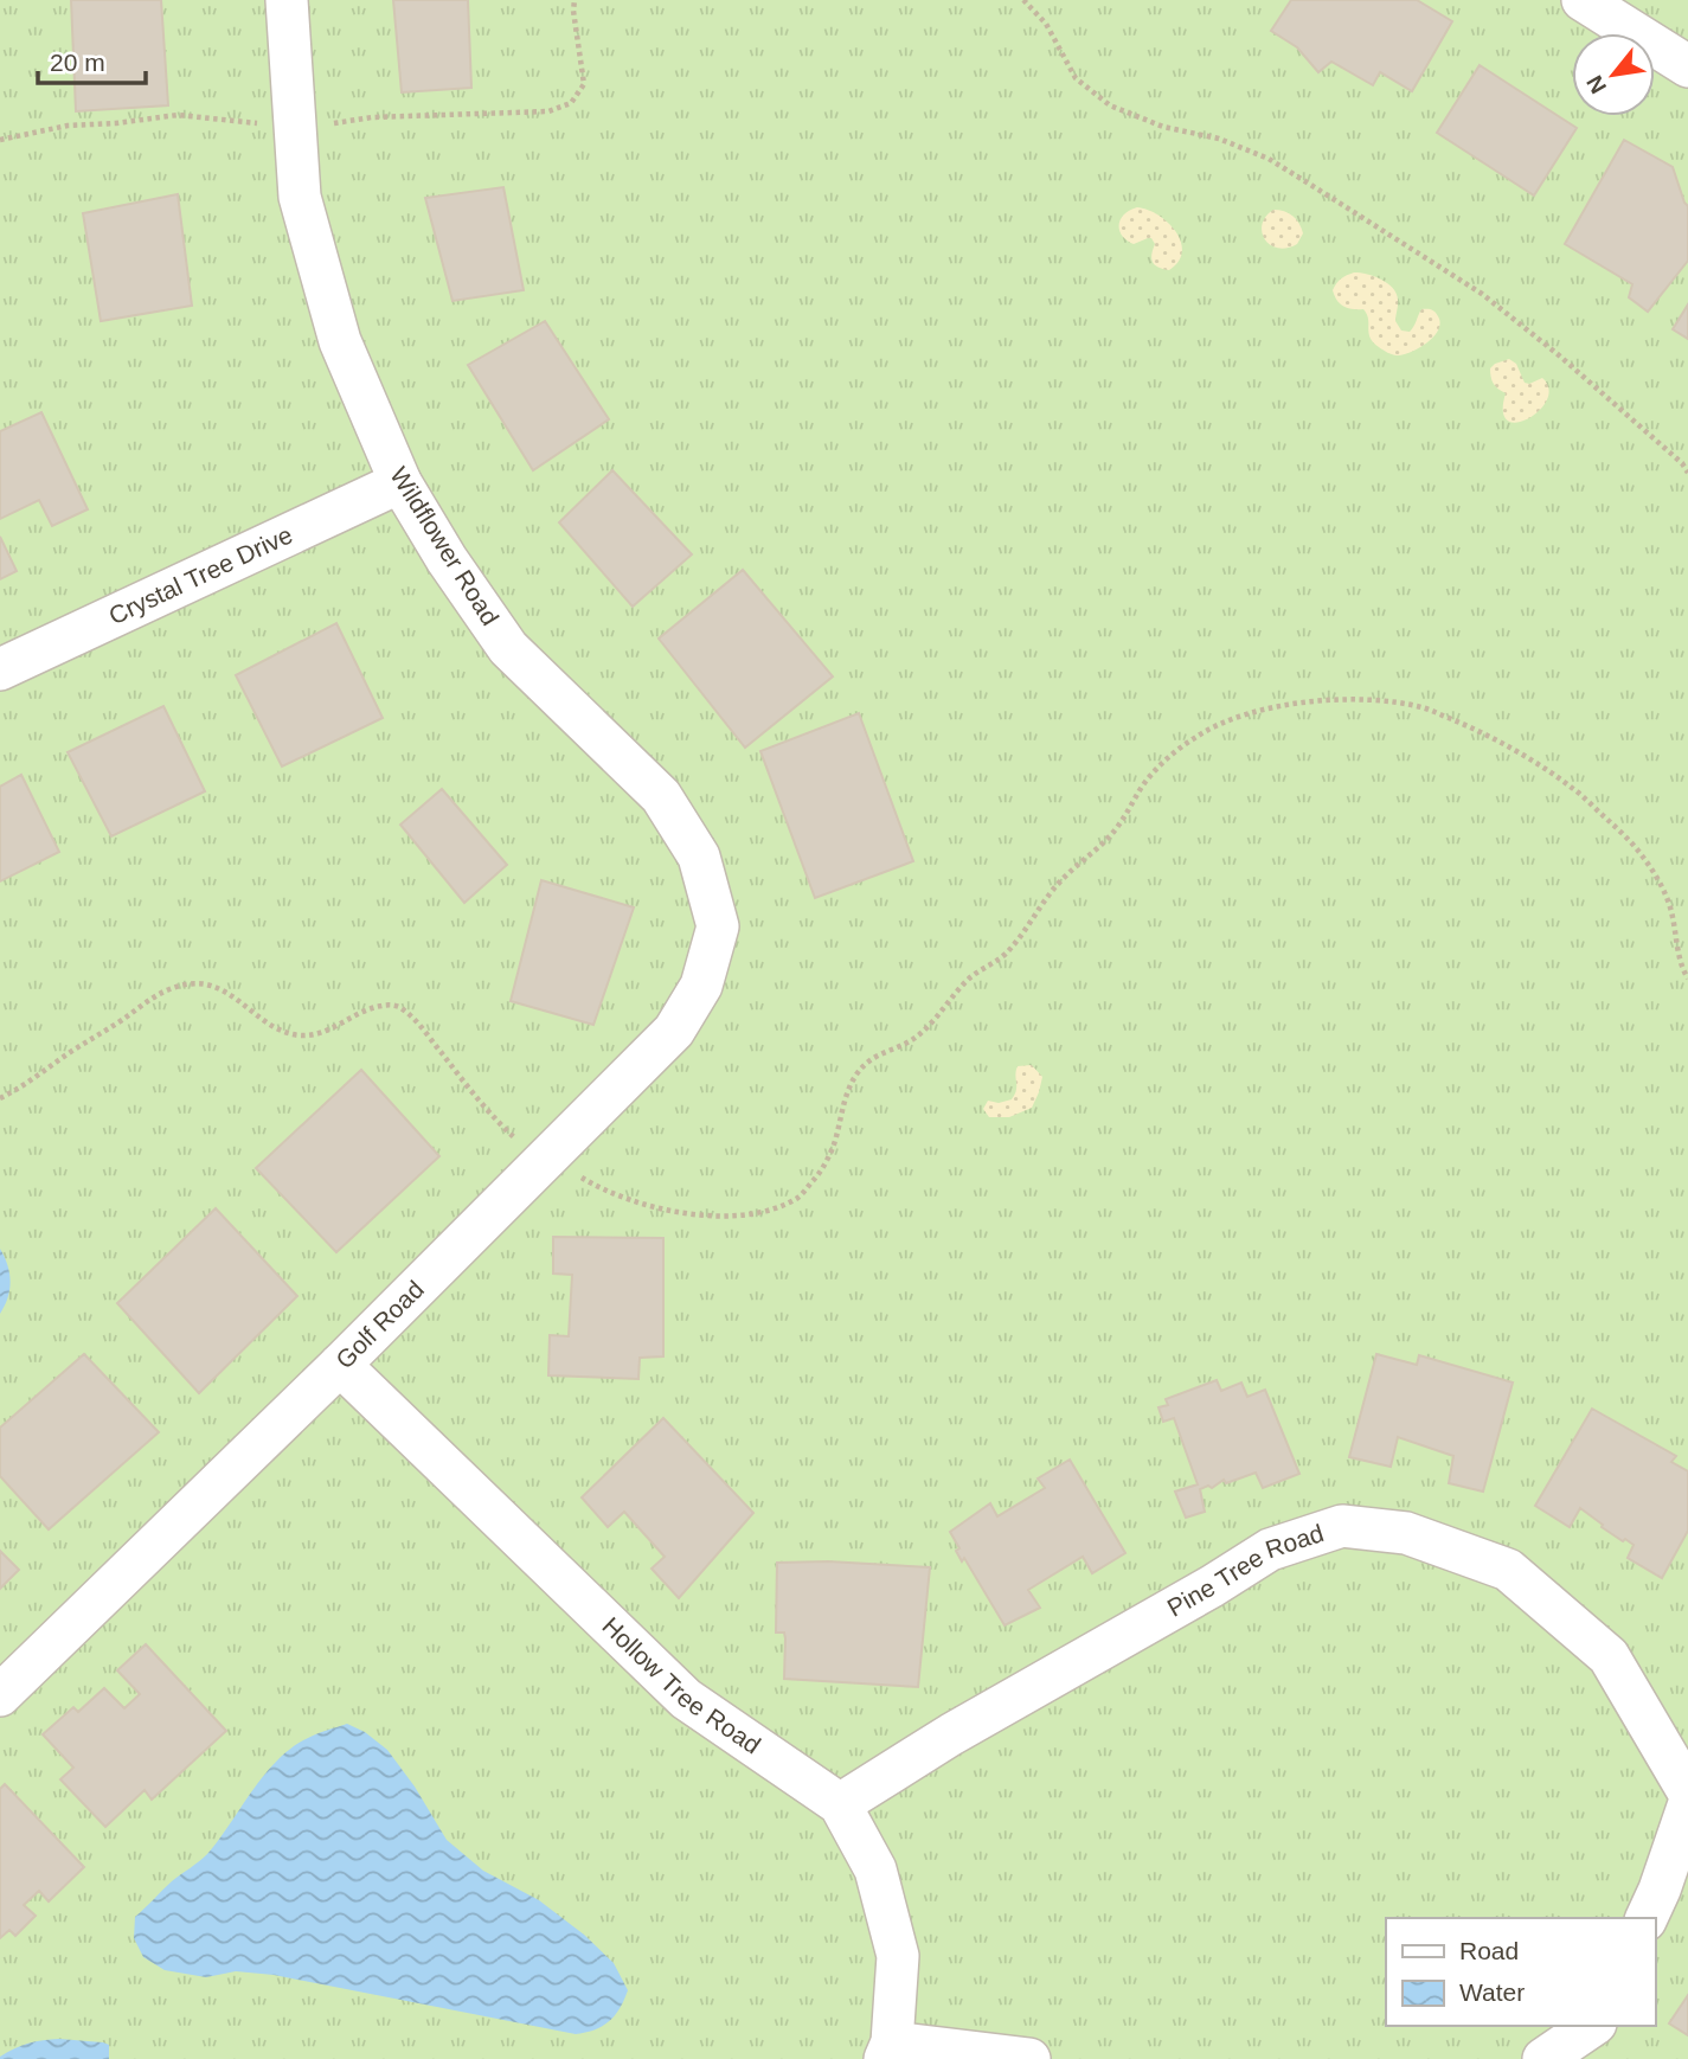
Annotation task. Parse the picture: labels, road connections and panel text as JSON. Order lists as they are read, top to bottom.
{
  "streets": {
    "street": [
      "Wildflower Road",
      "Crystal Tree Drive",
      "Golf Road",
      "Pine Tree Road",
      "Hollow Tree Road"
    ]
  },
  "crossings": [
    ["Wildflower Road", "Crystal Tree Drive"],
    ["Wildflower Road", "Golf Road"],
    ["Golf Road", "Hollow Tree Road"],
    ["Pine Tree Road", "Hollow Tree Road"]
  ],
  "legend": ["Road", "Water"],
  "scale_bar": "20 m",
  "north": "bottom left"
}
